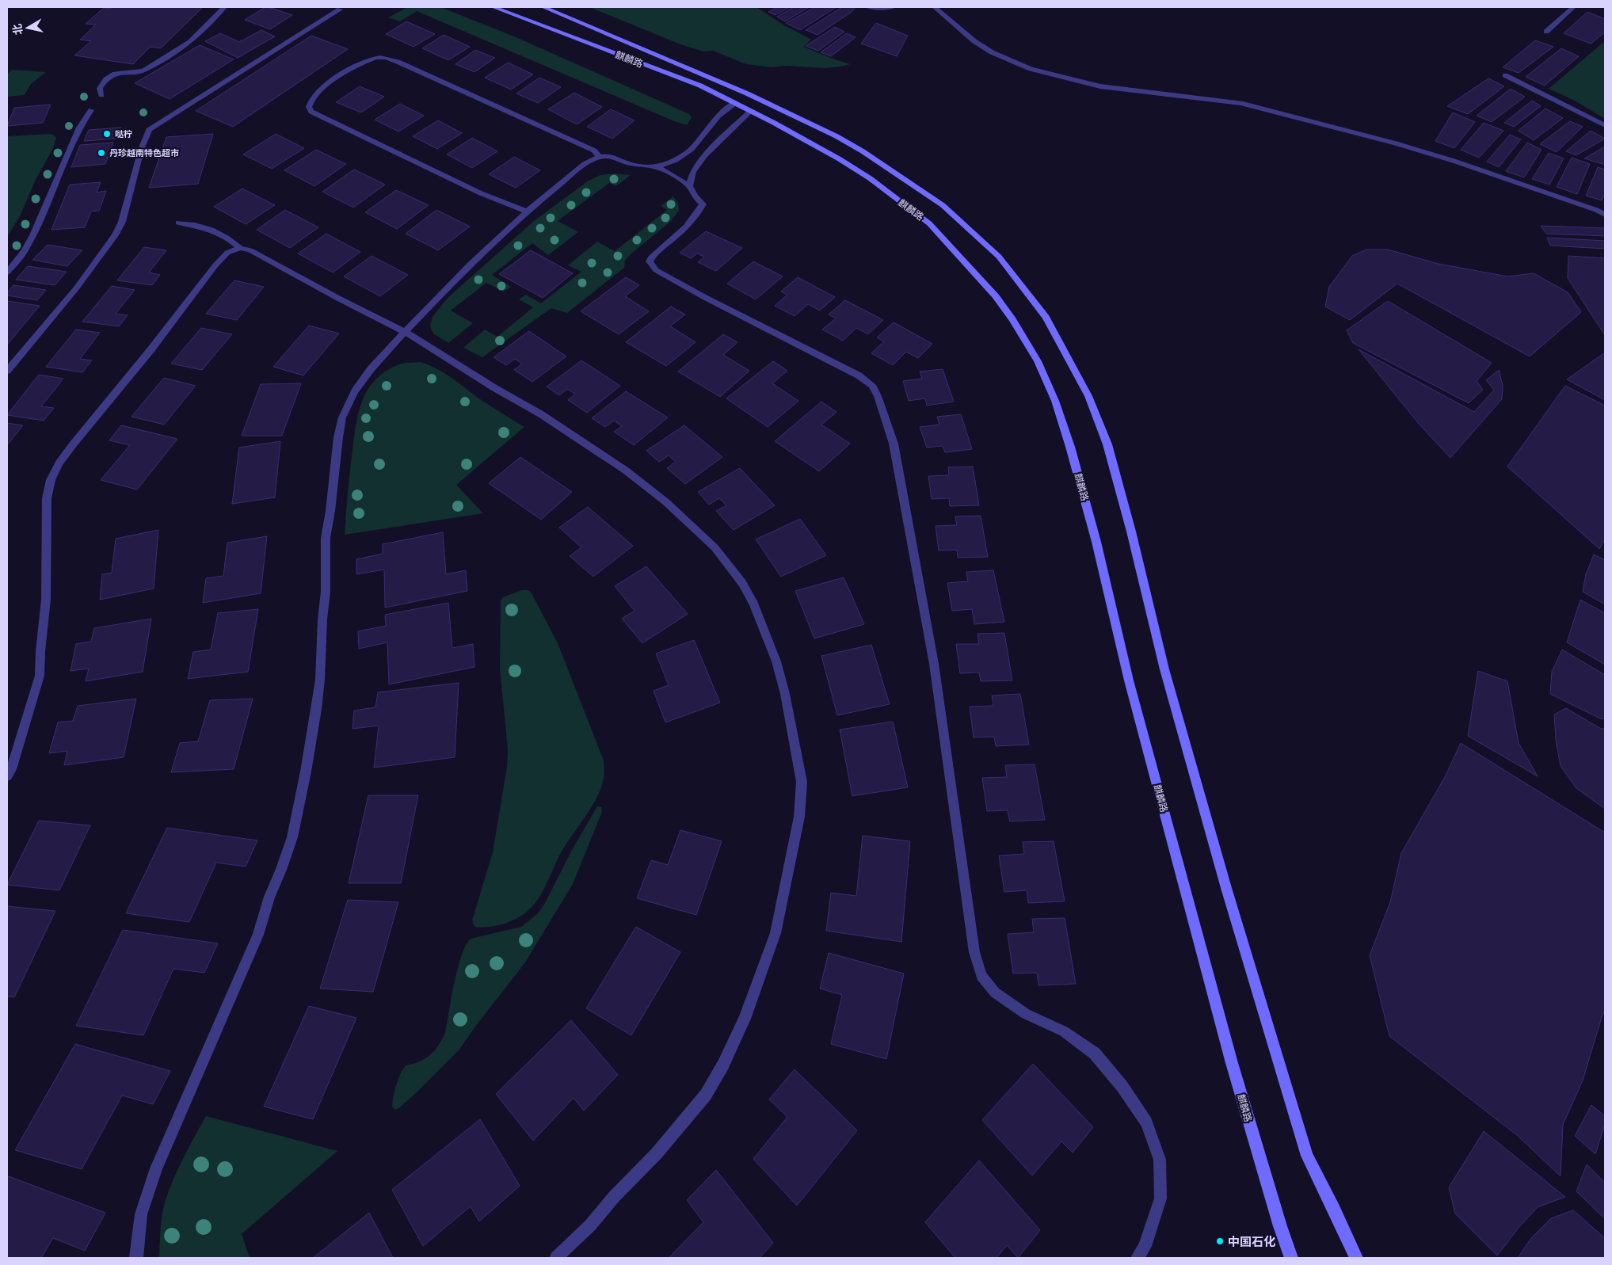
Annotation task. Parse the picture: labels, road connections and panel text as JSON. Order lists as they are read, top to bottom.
{
  "streets": {
    "main road": ["麒麟路"]
  },
  "places": ["哒柠", "丹珍越南特色超市", "中国石化"],
  "north": "left"
}
